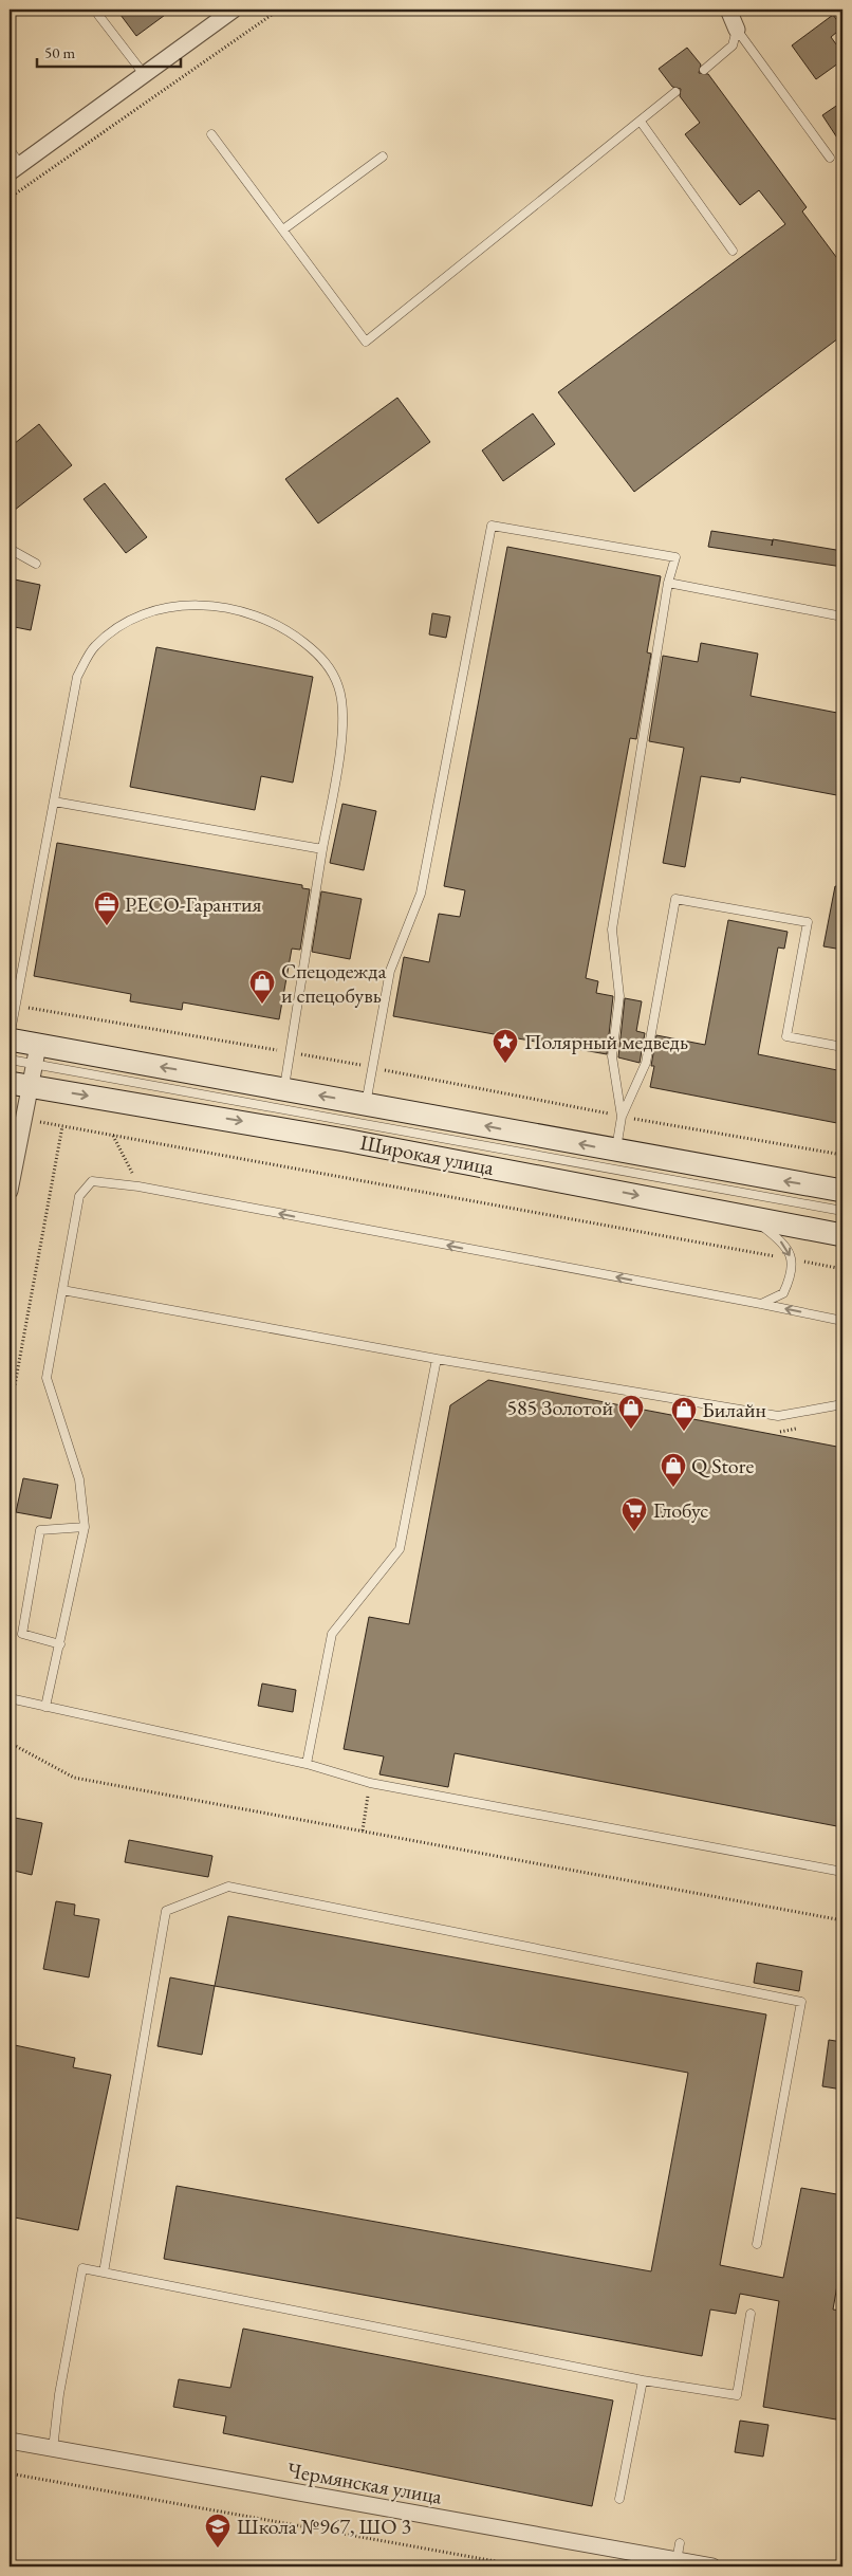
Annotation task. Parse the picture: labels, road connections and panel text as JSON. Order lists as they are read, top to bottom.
{
  "streets": {
    "main road": ["Широкая улица"],
    "street": ["Чермянская улица"]
  },
  "places": {
    "office": ["РЕСО-Гарантия"],
    "shop": [
      "Спецодежда и спецобувь",
      "585 Золотой",
      "Билайн",
      "Q Store"
    ],
    "place": ["Полярный медведь"],
    "supermarket": ["Глобус"],
    "school or university": ["Школа №967, ШО 3"]
  },
  "scale_bar": "50 m"
}
